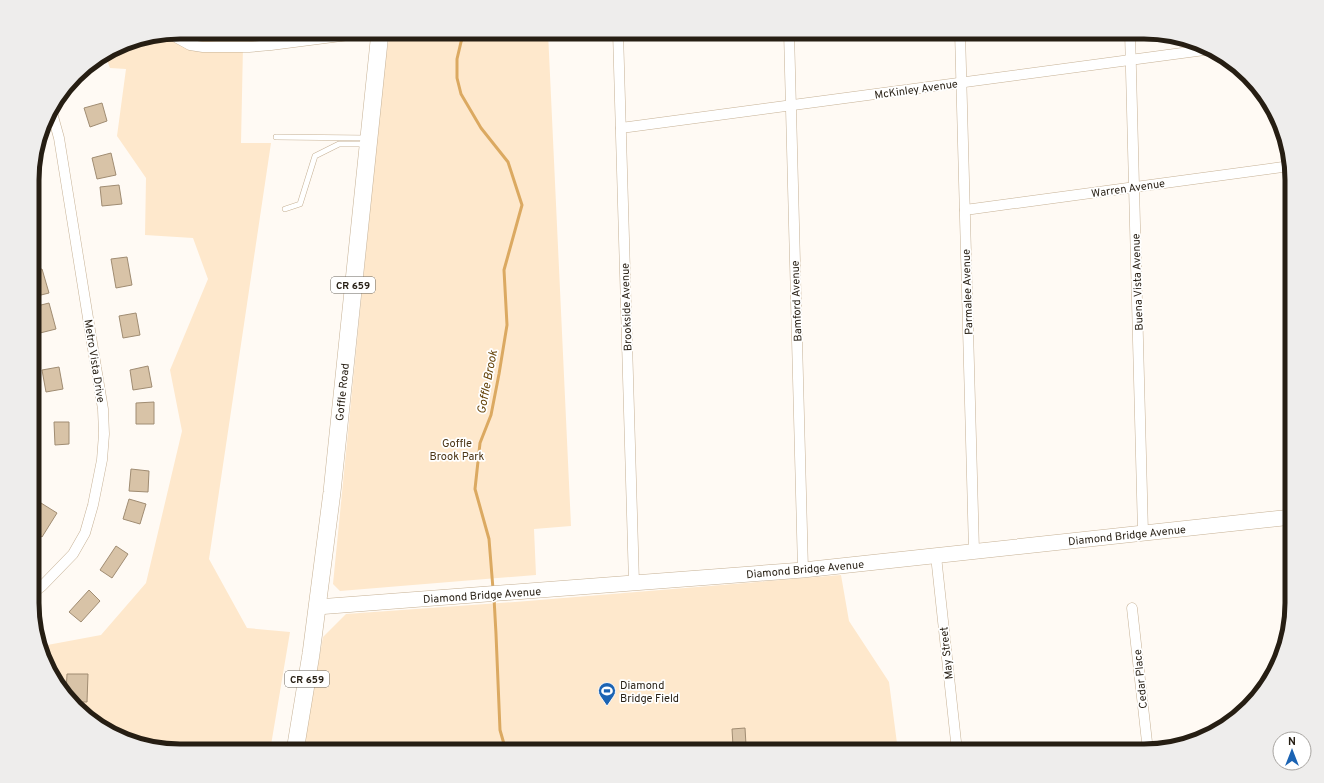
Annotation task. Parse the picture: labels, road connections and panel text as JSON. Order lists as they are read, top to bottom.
{
  "streets": {
    "main road": ["CR 659", "Goffle Road"],
    "street": [
      "McKinley Avenue",
      "Warren Avenue",
      "Buena Vista Avenue",
      "Parmalee Avenue",
      "Bamford Avenue",
      "Brookside Avenue",
      "Metro Vista Drive",
      "Diamond Bridge Avenue",
      "May Street",
      "Cedar Place"
    ]
  },
  "crossings": [
    ["McKinley Avenue", "Buena Vista Avenue"],
    ["McKinley Avenue", "Parmalee Avenue"],
    ["McKinley Avenue", "Bamford Avenue"],
    ["McKinley Avenue", "Brookside Avenue"],
    ["Warren Avenue", "Buena Vista Avenue"],
    ["Warren Avenue", "Parmalee Avenue"],
    ["Buena Vista Avenue", "Diamond Bridge Avenue"],
    ["Parmalee Avenue", "Diamond Bridge Avenue"],
    ["Bamford Avenue", "Diamond Bridge Avenue"],
    ["Brookside Avenue", "Diamond Bridge Avenue"],
    ["Goffle Road", "Diamond Bridge Avenue"],
    ["Diamond Bridge Avenue", "May Street"]
  ],
  "water": ["Goffle Brook"],
  "parks": ["Goffle Brook Park"],
  "places": {
    "sports": ["Diamond Bridge Field"]
  },
  "north": "top"
}
